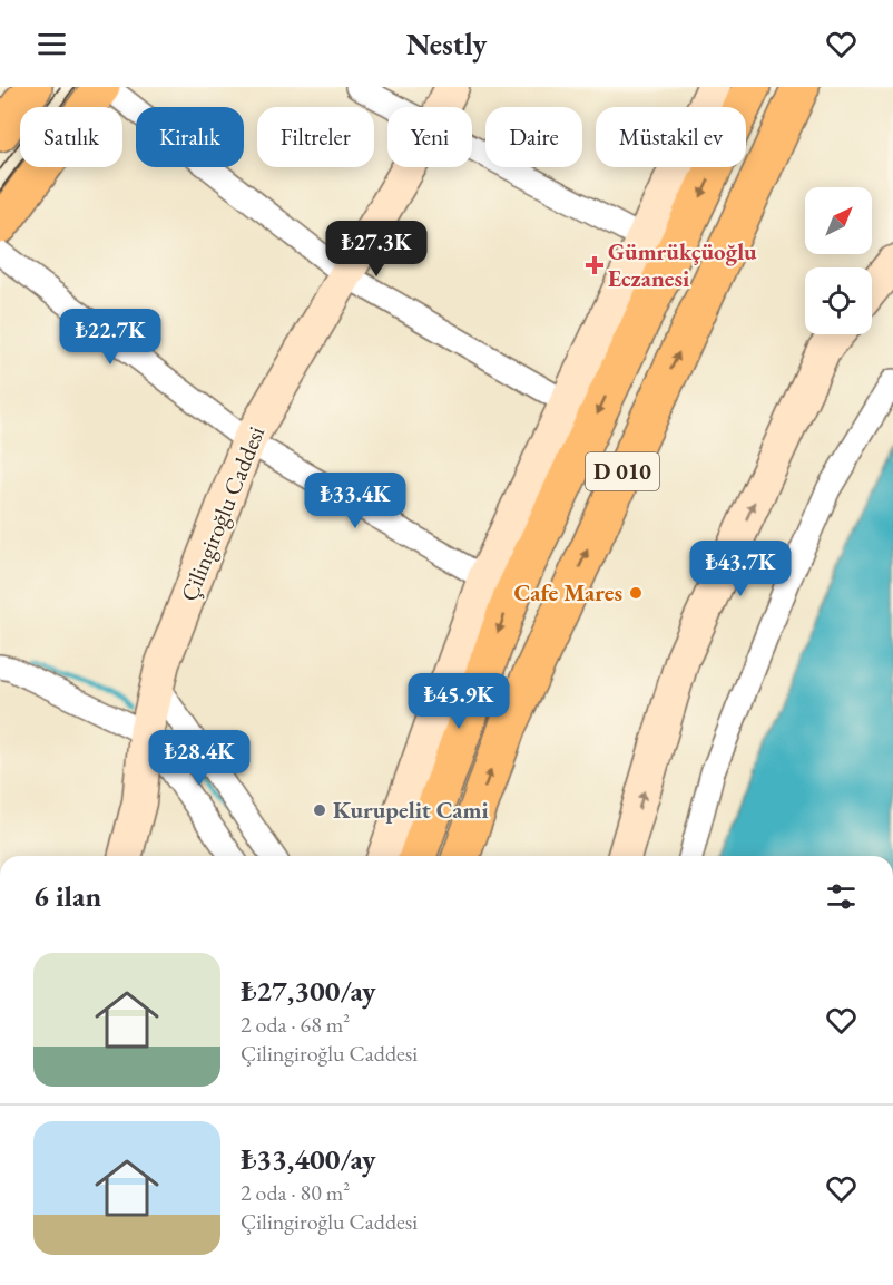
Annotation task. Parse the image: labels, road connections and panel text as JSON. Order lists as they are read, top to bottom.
{
  "streets": {
    "main road": ["D 010"],
    "street": ["Çilingiroğlu Caddesi"]
  },
  "places": {
    "health": ["Gümrükçüoğlu Eczanesi"],
    "other": ["Cafe Mares", "Kurupelit Cami"]
  },
  "north": "top right",
  "page": {
    "header": "Nestly",
    "chip": [
      "Satılık",
      "Kiralık",
      "Filtreler",
      "Yeni",
      "Daire",
      "Müstakil ev"
    ],
    "price": [
      "₺27.3K",
      "₺22.7K",
      "₺33.4K",
      "₺43.7K",
      "₺45.9K",
      "₺28.4K"
    ],
    "heading": "6 ilan",
    "list": [
      {
        "name": "₺27,300/ay",
        "note": "2 oda · 68 m² · Çilingiroğlu Caddesi"
      },
      {
        "name": "₺33,400/ay",
        "note": "2 oda · 80 m² · Çilingiroğlu Caddesi"
      }
    ]
  }
}
